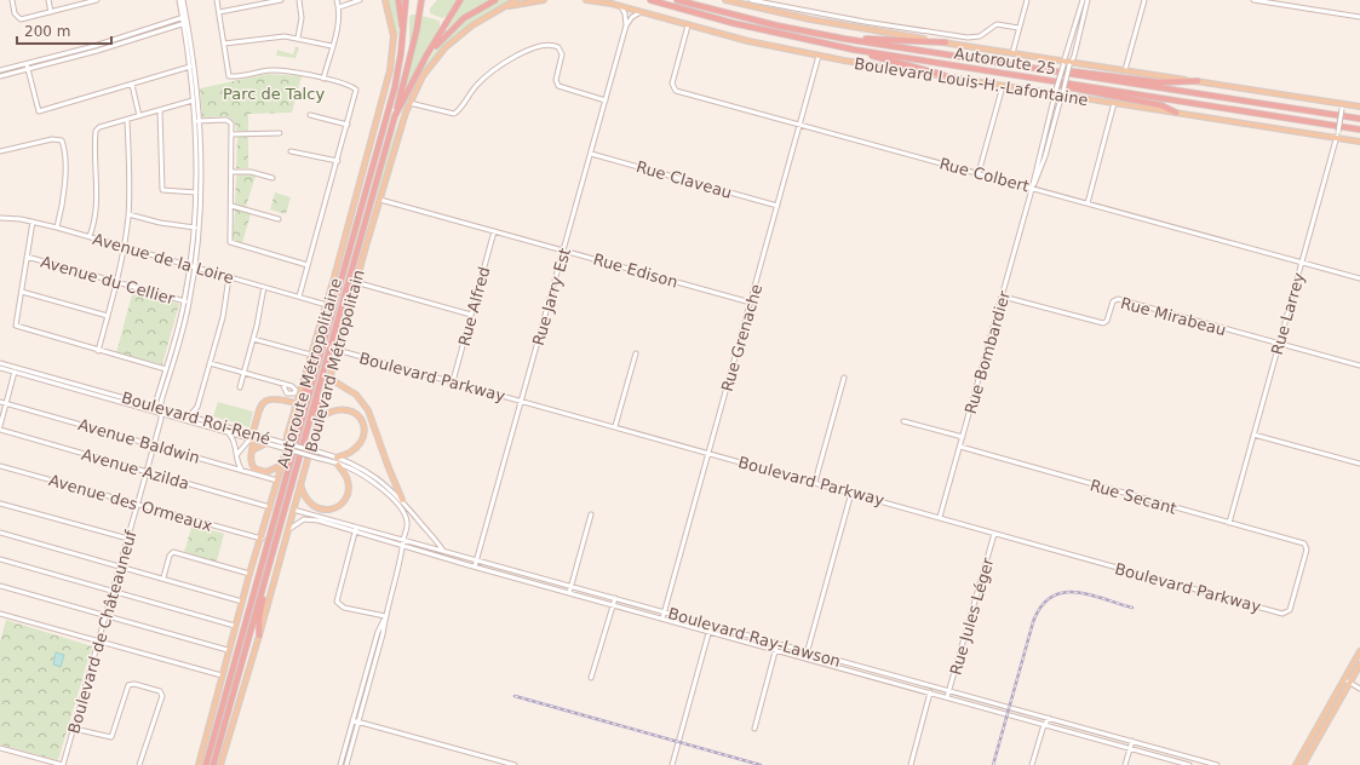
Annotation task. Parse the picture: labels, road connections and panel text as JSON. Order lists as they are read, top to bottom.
{
  "streets": {
    "highway": ["Autoroute 25", "Autoroute Métropolitaine"],
    "main road": ["Boulevard Louis-H.-Lafontaine", "Boulevard Métropolitain"],
    "street": [
      "Rue Colbert",
      "Rue Claveau",
      "Avenue de la Loire",
      "Rue Edison",
      "Avenue du Cellier",
      "Rue Jarry Est",
      "Rue Alfred",
      "Rue Larrey",
      "Rue Mirabeau",
      "Rue Grenache",
      "Rue Bombardier",
      "Boulevard Parkway",
      "Boulevard Roi-René",
      "Avenue Baldwin",
      "Avenue Azilda",
      "Rue Secant",
      "Avenue des Ormeaux",
      "Rue Jules Léger",
      "Boulevard de Châteauneuf",
      "Boulevard Ray-Lawson"
    ]
  },
  "crossings": [
    ["Boulevard Louis-H.-Lafontaine", "Rue Colbert"],
    ["Boulevard Louis-H.-Lafontaine", "Rue Larrey"],
    ["Boulevard Louis-H.-Lafontaine", "Rue Grenache"],
    ["Boulevard Louis-H.-Lafontaine", "Rue Bombardier"],
    ["Rue Colbert", "Rue Larrey"],
    ["Rue Colbert", "Rue Grenache"],
    ["Rue Colbert", "Rue Bombardier"],
    ["Rue Claveau", "Rue Jarry Est"],
    ["Rue Claveau", "Rue Grenache"],
    ["Avenue de la Loire", "Boulevard Métropolitain"],
    ["Avenue de la Loire", "Boulevard de Châteauneuf"],
    ["Rue Edison", "Rue Jarry Est"],
    ["Rue Edison", "Rue Alfred"],
    ["Rue Edison", "Rue Grenache"],
    ["Rue Edison", "Boulevard Métropolitain"],
    ["Avenue du Cellier", "Boulevard de Châteauneuf"],
    ["Rue Jarry Est", "Boulevard Parkway"],
    ["Rue Jarry Est", "Boulevard Ray-Lawson"],
    ["Rue Alfred", "Boulevard Parkway"],
    ["Rue Larrey", "Rue Mirabeau"],
    ["Rue Larrey", "Rue Secant"],
    ["Rue Mirabeau", "Rue Bombardier"],
    ["Rue Grenache", "Boulevard Parkway"],
    ["Rue Grenache", "Boulevard Ray-Lawson"],
    ["Rue Bombardier", "Boulevard Parkway"],
    ["Rue Bombardier", "Rue Secant"],
    ["Boulevard Métropolitain", "Boulevard Parkway"],
    ["Boulevard Métropolitain", "Avenue Baldwin"],
    ["Boulevard Métropolitain", "Avenue Azilda"],
    ["Boulevard Métropolitain", "Avenue des Ormeaux"],
    ["Boulevard Métropolitain", "Boulevard Ray-Lawson"],
    ["Boulevard Parkway", "Rue Secant"],
    ["Boulevard Parkway", "Rue Jules Léger"],
    ["Boulevard Roi-René", "Boulevard de Châteauneuf"],
    ["Boulevard Roi-René", "Boulevard Ray-Lawson"],
    ["Avenue Baldwin", "Boulevard de Châteauneuf"],
    ["Avenue Azilda", "Boulevard de Châteauneuf"],
    ["Avenue des Ormeaux", "Boulevard de Châteauneuf"],
    ["Rue Jules Léger", "Boulevard Ray-Lawson"]
  ],
  "parks": ["Parc de Talcy"],
  "scale_bar": "200 m"
}
